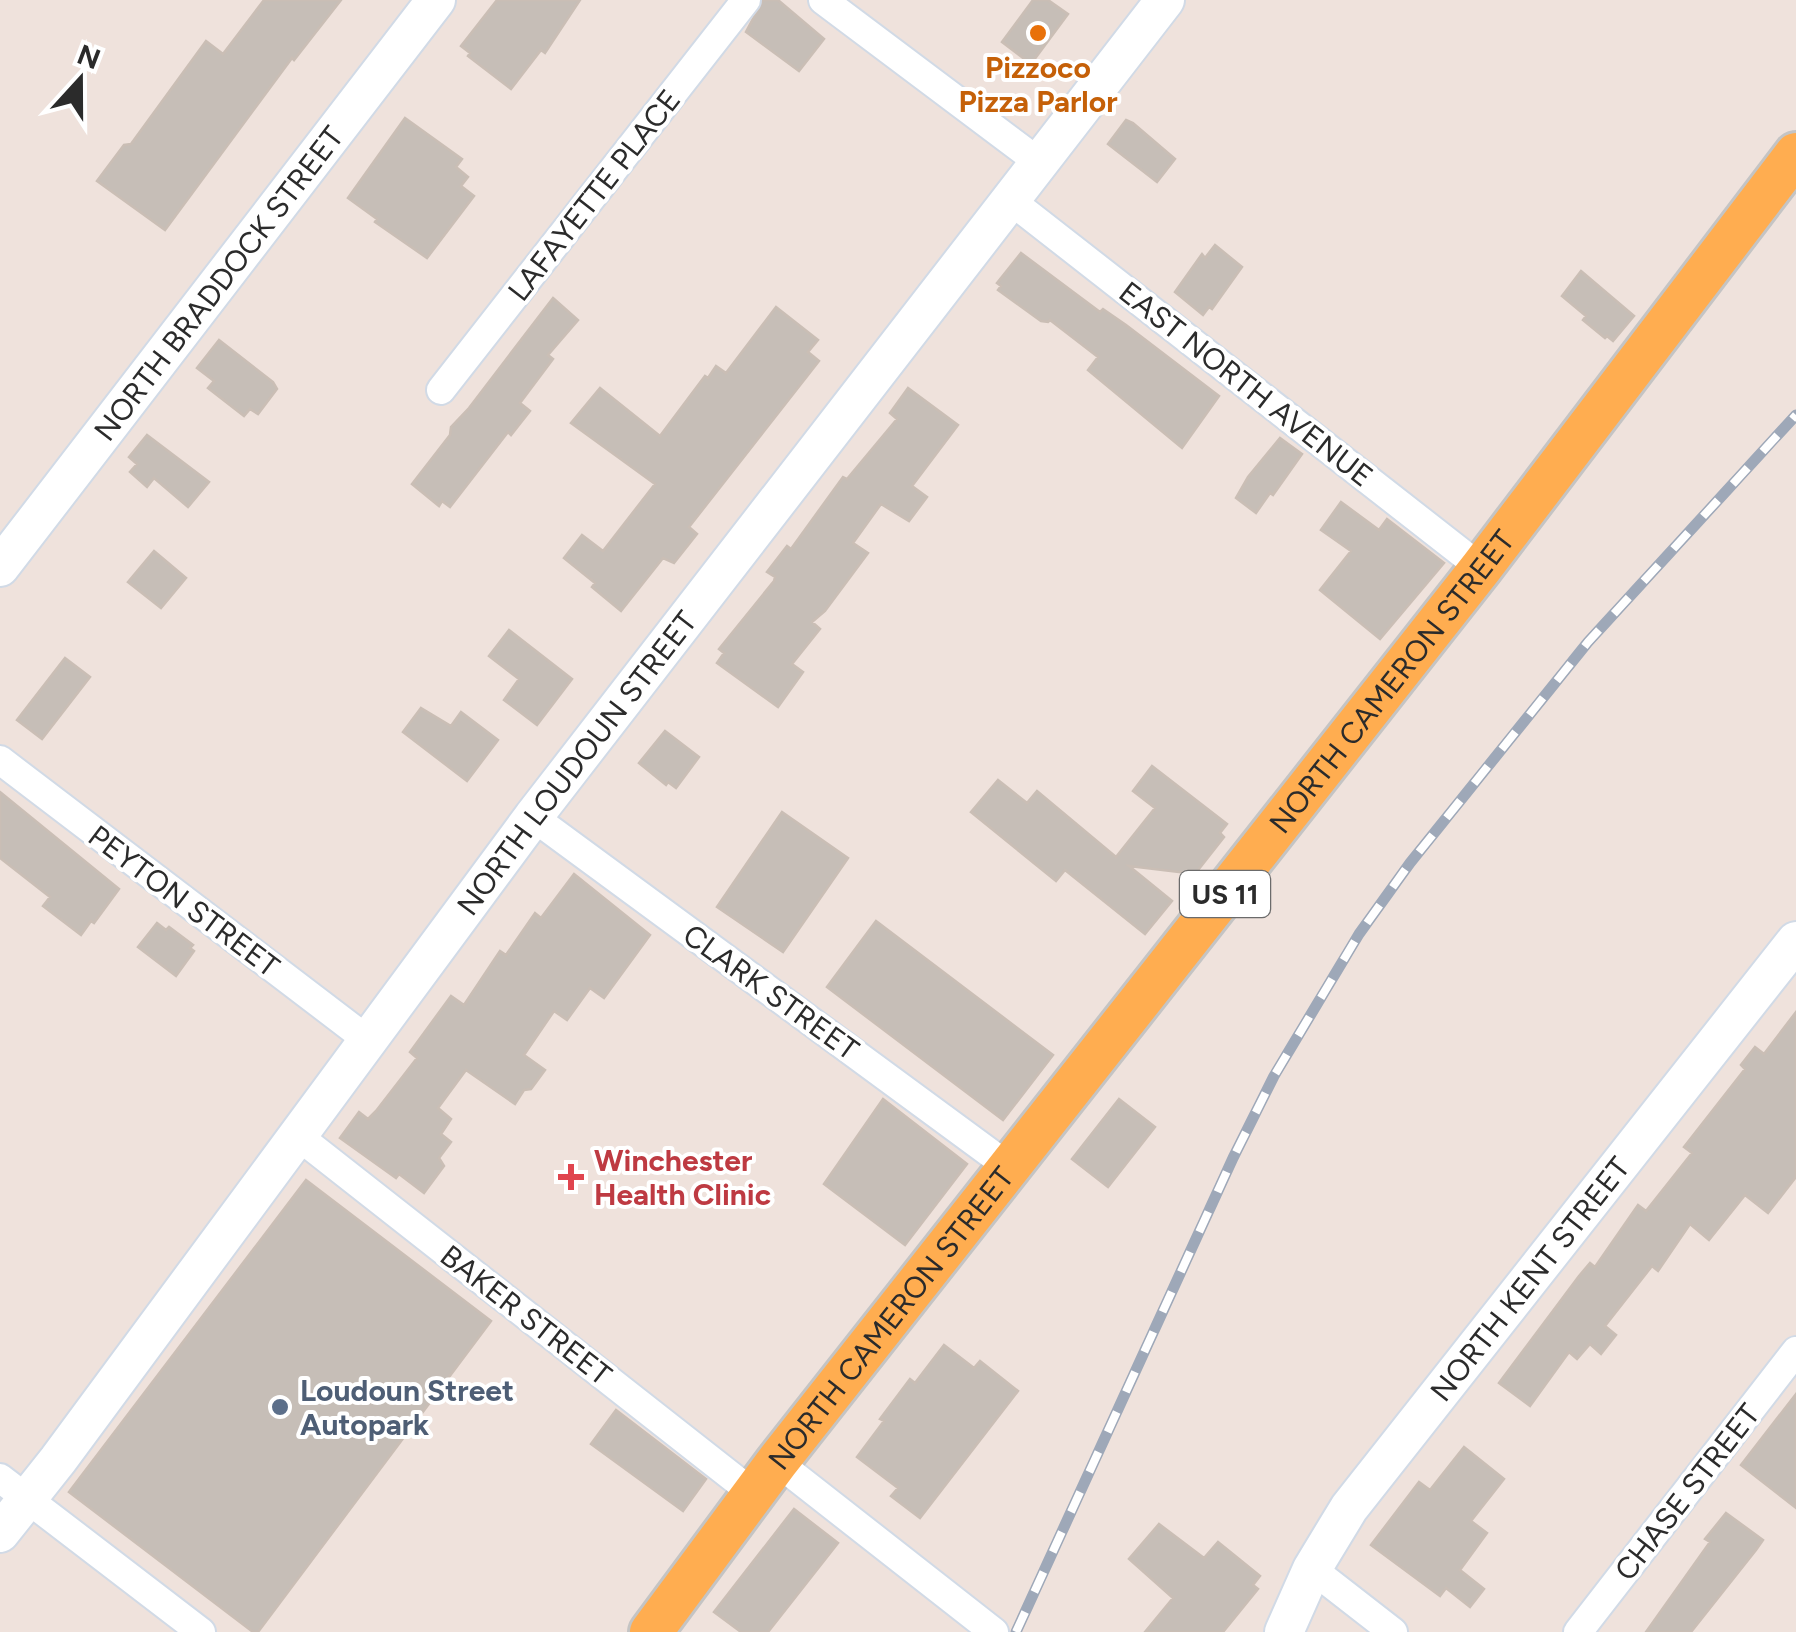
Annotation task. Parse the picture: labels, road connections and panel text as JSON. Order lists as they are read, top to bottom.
{
  "streets": {
    "main road": ["NORTH CAMERON STREET", "US 11"],
    "street": [
      "LAFAYETTE PLACE",
      "NORTH BRADDOCK STREET",
      "EAST NORTH AVENUE",
      "NORTH LOUDOUN STREET",
      "PEYTON STREET",
      "CLARK STREET",
      "NORTH KENT STREET",
      "BAKER STREET",
      "CHASE STREET"
    ]
  },
  "crossings": [
    ["EAST NORTH AVENUE", "NORTH CAMERON STREET"],
    ["EAST NORTH AVENUE", "NORTH LOUDOUN STREET"],
    ["NORTH CAMERON STREET", "CLARK STREET"],
    ["NORTH CAMERON STREET", "BAKER STREET"],
    ["NORTH LOUDOUN STREET", "PEYTON STREET"],
    ["NORTH LOUDOUN STREET", "CLARK STREET"],
    ["NORTH LOUDOUN STREET", "BAKER STREET"]
  ],
  "places": {
    "other": ["Pizzoco Pizza Parlor", "Loudoun Street Autopark"],
    "health": ["Winchester Health Clinic"]
  },
  "north": "top"
}
